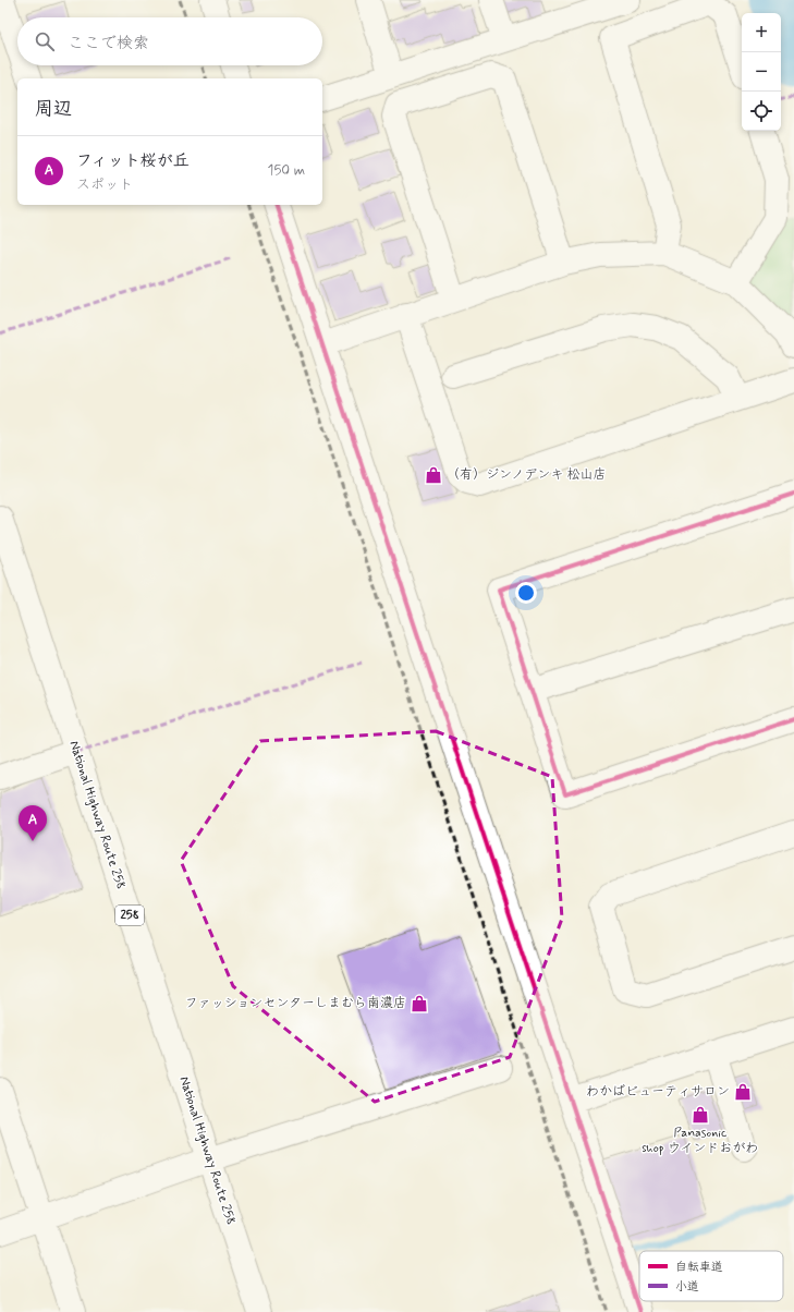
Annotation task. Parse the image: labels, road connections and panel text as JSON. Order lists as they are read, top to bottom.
{
  "streets": {
    "main road": ["National Highway Route 258", "258"]
  },
  "places": {
    "shop": [
      "（有）ジンノデンキ 松山店",
      "ファッションセンターしまむら南濃店",
      "わかばビューティサロン",
      "Panasonic shop ウインドおがわ"
    ]
  },
  "legend": ["自転車道", "小道"],
  "page": {
    "map_buttons": ["+", "−"],
    "search": "ここで検索",
    "heading": "周辺",
    "list": [
      {
        "mark": "A",
        "name": "フィット桜が丘",
        "note": "スポット",
        "value": "150 m"
      }
    ],
    "pins": "A"
  }
}
